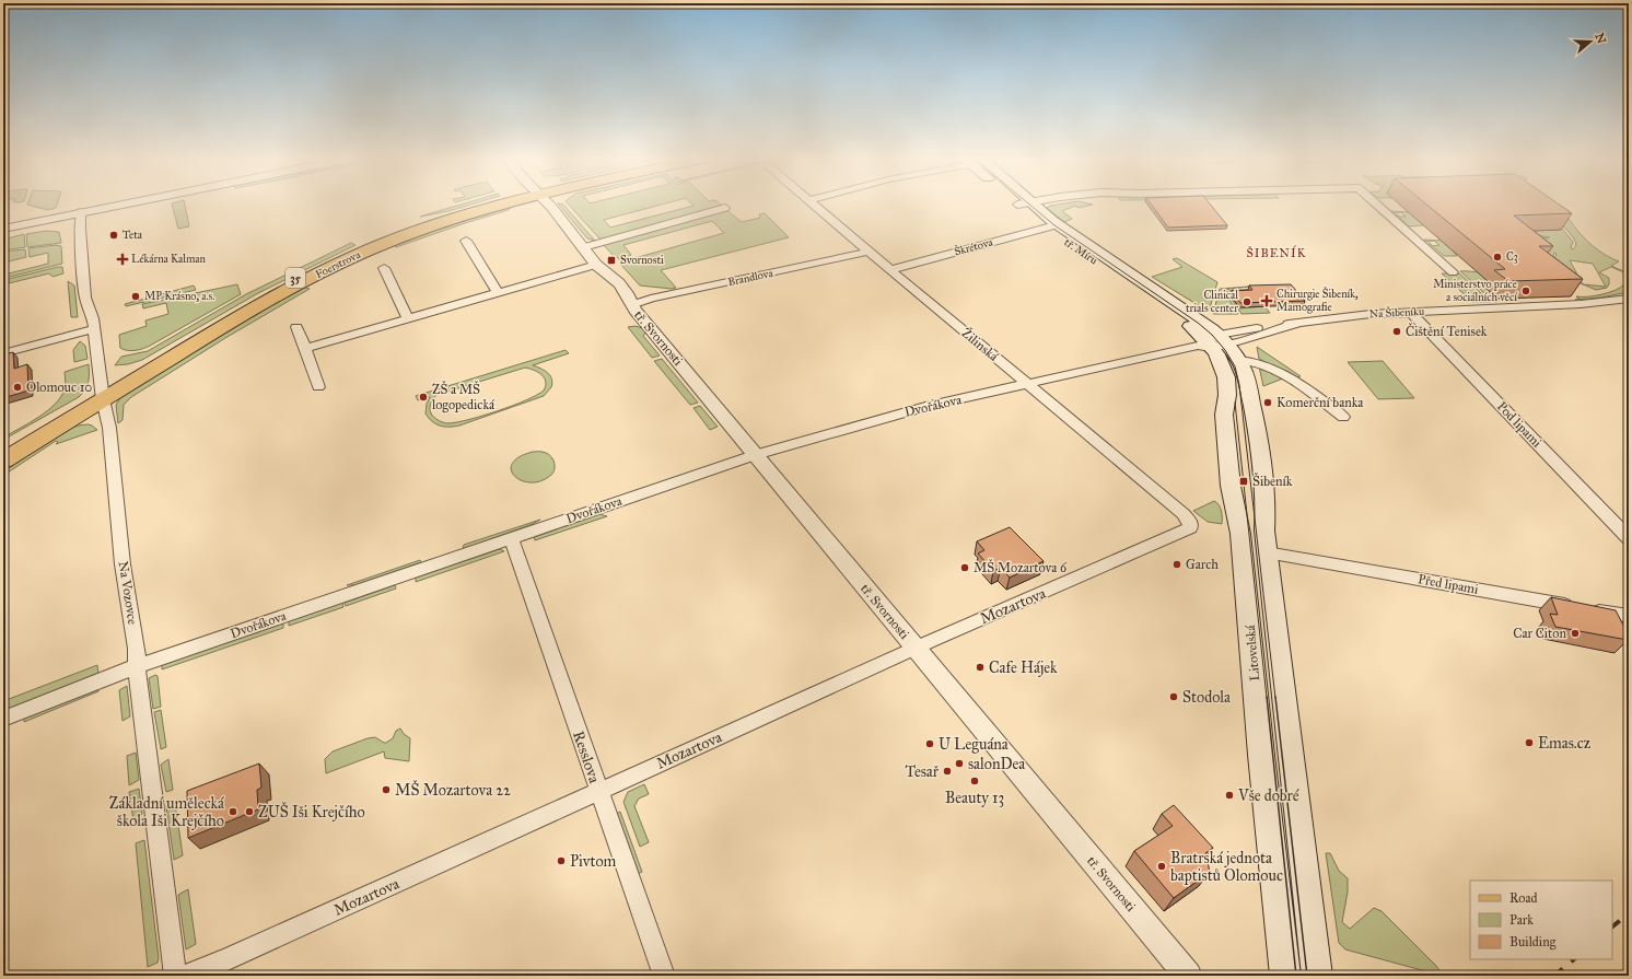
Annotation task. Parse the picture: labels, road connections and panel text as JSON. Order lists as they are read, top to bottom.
{
  "streets": {
    "main road": [
      "tř. Míru",
      "Foerstrova",
      "35",
      "Litovelská"
    ],
    "street": [
      "Škrétova",
      "Brandlova",
      "Na Šibeníku",
      "tř. Svornosti",
      "Žilinská",
      "Dvořákova",
      "Pod lipami",
      "Před lipami",
      "Na Vozovce",
      "Mozartova",
      "Resslova"
    ]
  },
  "crossings": [
    ["Škrétova", "tř. Míru"],
    ["Škrétova", "Žilinská"],
    ["tř. Míru", "Na Šibeníku"],
    ["tř. Míru", "Dvořákova"],
    ["tř. Míru", "Litovelská"],
    ["Foerstrova", "Na Vozovce"],
    ["Brandlova", "tř. Svornosti"],
    ["Brandlova", "Žilinská"],
    ["Na Šibeníku", "Dvořákova"],
    ["Na Šibeníku", "Pod lipami"],
    ["Na Šibeníku", "Litovelská"],
    ["tř. Svornosti", "Dvořákova"],
    ["tř. Svornosti", "Mozartova"],
    ["Žilinská", "Dvořákova"],
    ["Žilinská", "Mozartova"],
    ["Dvořákova", "Na Vozovce"],
    ["Dvořákova", "Litovelská"],
    ["Dvořákova", "Resslova"],
    ["Před lipami", "Litovelská"],
    ["Mozartova", "Resslova"]
  ],
  "districts": ["ŠIBENÍK"],
  "places": {
    "other": [
      "Teta",
      "C3",
      "Ministerstvo práce a sociálních věcí",
      "MP Krásno, a.s.",
      "Clinical trials center",
      "Čištění Tenisek",
      "Olomouc 10",
      "ZŠ a MŠ logopedická",
      "Komerční banka",
      "Garch",
      "MŠ Mozartova 6",
      "Car Citon",
      "Cafe Hájek",
      "Stodola",
      "Emas.cz",
      "U Leguána",
      "salonDea",
      "Tesař",
      "Beauty 13",
      "MŠ Mozartova 22",
      "Vše dobré",
      "Základní umělecká škola Iši Krejčího",
      "ZUŠ Iši Krejčího",
      "Pivtom",
      "Bratrská jednota baptistů Olomouc"
    ],
    "health": ["Lékárna Kalman", "Chirurgie Šibeník, Mamografie"],
    "transit": ["Svornosti", "Šibeník"]
  },
  "legend": ["Road", "Park", "Building"],
  "north": "right"
}
